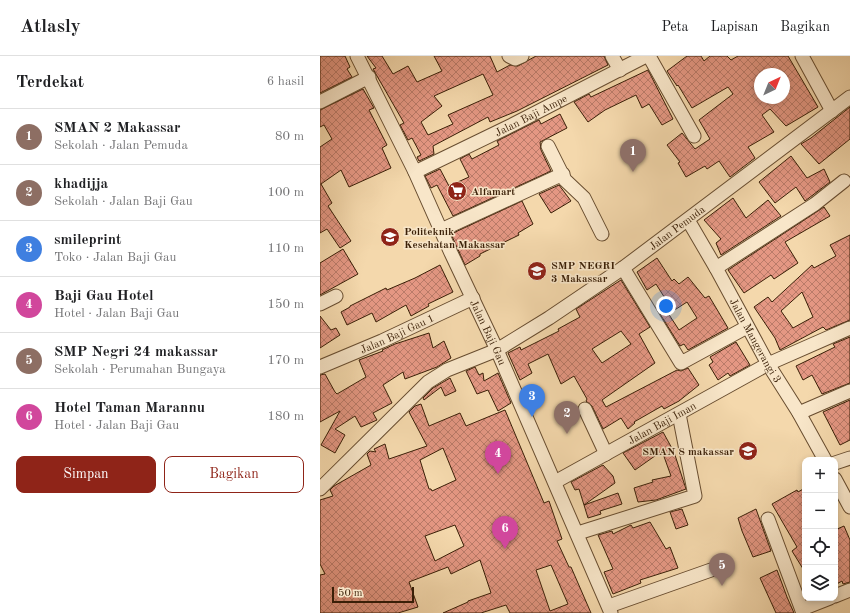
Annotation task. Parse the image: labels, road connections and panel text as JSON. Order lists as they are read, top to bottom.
{
  "streets": {
    "street": [
      "Jalan Baji Ampe",
      "Jalan Pemuda",
      "Jalan Baji Gau",
      "Jalan Baji Gau 1",
      "Jalan Mangerangi 3",
      "Jalan Baji Iman"
    ]
  },
  "crossings": [
    ["Jalan Baji Ampe", "Jalan Baji Gau"],
    ["Jalan Pemuda", "Jalan Baji Gau"],
    ["Jalan Pemuda", "Jalan Mangerangi 3"],
    ["Jalan Baji Gau", "Jalan Baji Gau 1"],
    ["Jalan Baji Gau", "Jalan Baji Iman"],
    ["Jalan Mangerangi 3", "Jalan Baji Iman"]
  ],
  "places": {
    "supermarket": ["Alfamart"],
    "school or university": ["Politeknik Kesehatan Makassar", "SMP NEGRI 3 Makassar", "SMAN 8 makassar"]
  },
  "scale_bar": "50 m",
  "north": "top right",
  "page": {
    "header": "Atlasly",
    "nav": ["Peta", "Lapisan", "Bagikan"],
    "heading": ["Terdekat", "6 hasil"],
    "list": [
      {
        "mark": "1",
        "name": "SMAN 2 Makassar",
        "note": "Sekolah · Jalan Pemuda",
        "value": "80 m"
      },
      {
        "mark": "2",
        "name": "khadijja",
        "note": "Sekolah · Jalan Baji Gau",
        "value": "100 m"
      },
      {
        "mark": "3",
        "name": "smileprint",
        "note": "Toko · Jalan Baji Gau",
        "value": "110 m"
      },
      {
        "mark": "4",
        "name": "Baji Gau Hotel",
        "note": "Hotel · Jalan Baji Gau",
        "value": "150 m"
      },
      {
        "mark": "5",
        "name": "SMP Negri 24 makassar",
        "note": "Sekolah · Perumahan Bungaya",
        "value": "170 m"
      },
      {
        "mark": "6",
        "name": "Hotel Taman Marannu",
        "note": "Hotel · Jalan Baji Gau",
        "value": "180 m"
      }
    ],
    "pins": [
      "1",
      "3",
      "2",
      "4",
      "6",
      "5"
    ],
    "buttons": ["Simpan", "Bagikan"],
    "map_buttons": ["+", "−"],
    "scale": "50 m"
  }
}
